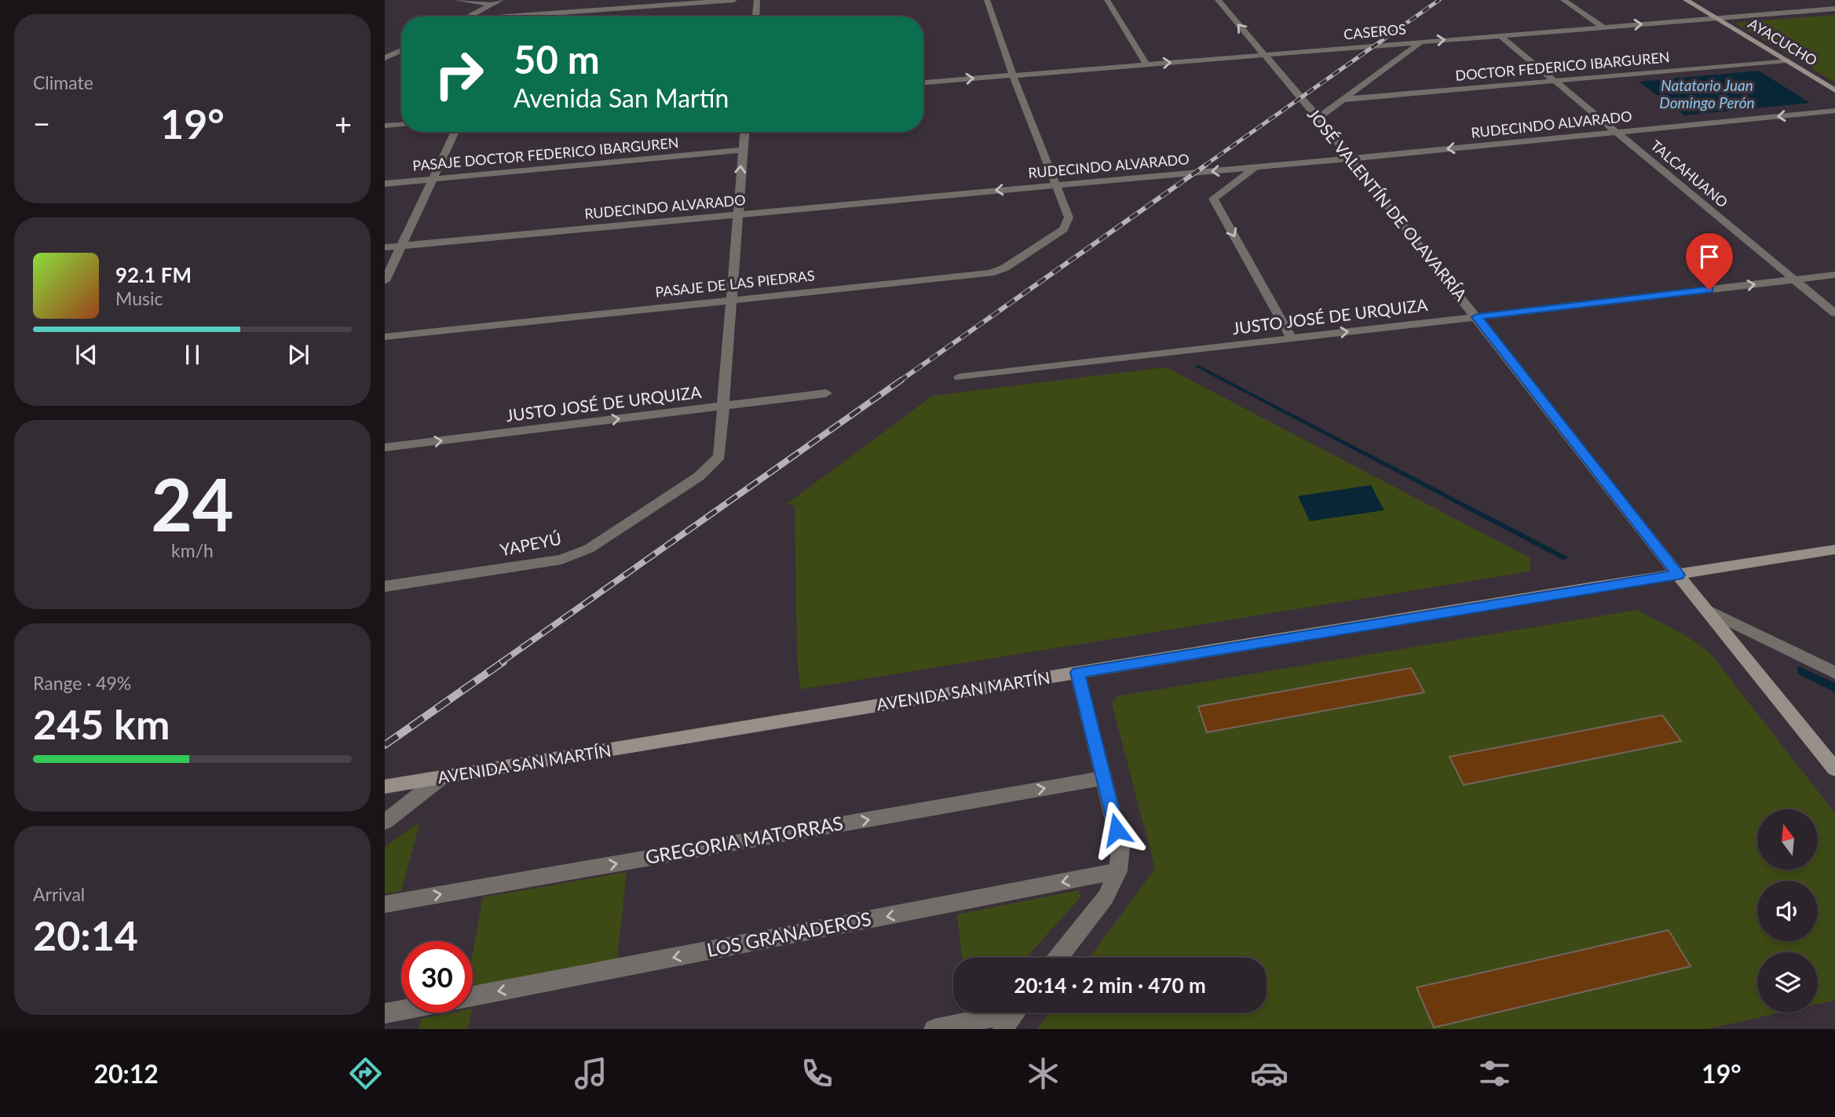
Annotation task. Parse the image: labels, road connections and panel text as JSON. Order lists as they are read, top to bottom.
{
  "streets": {
    "main road": ["AYACUCHO", "JOSÉ VALENTÍN DE OLAVARRÍA", "AVENIDA SAN MARTÍN"],
    "street": [
      "CASEROS",
      "DOCTOR FEDERICO IBARGUREN",
      "RUDECINDO ALVARADO",
      "PASAJE DOCTOR FEDERICO IBARGUREN",
      "TALCAHUANO",
      "PASAJE DE LAS PIEDRAS",
      "JUSTO JOSÉ DE URQUIZA",
      "YAPEYÚ",
      "GREGORIA MATORRAS",
      "LOS GRANADEROS"
    ]
  },
  "crossings": [
    ["CASEROS", "AYACUCHO"],
    ["CASEROS", "TALCAHUANO"],
    ["CASEROS", "JOSÉ VALENTÍN DE OLAVARRÍA"],
    ["AYACUCHO", "DOCTOR FEDERICO IBARGUREN"],
    ["DOCTOR FEDERICO IBARGUREN", "TALCAHUANO"],
    ["RUDECINDO ALVARADO", "TALCAHUANO"],
    ["RUDECINDO ALVARADO", "JOSÉ VALENTÍN DE OLAVARRÍA"],
    ["RUDECINDO ALVARADO", "PASAJE DE LAS PIEDRAS"],
    ["TALCAHUANO", "JUSTO JOSÉ DE URQUIZA"],
    ["JOSÉ VALENTÍN DE OLAVARRÍA", "JUSTO JOSÉ DE URQUIZA"],
    ["JOSÉ VALENTÍN DE OLAVARRÍA", "AVENIDA SAN MARTÍN"],
    ["JUSTO JOSÉ DE URQUIZA", "YAPEYÚ"]
  ],
  "one_way": [
    "CASEROS",
    "RUDECINDO ALVARADO",
    "JUSTO JOSÉ DE URQUIZA",
    "GREGORIA MATORRAS",
    "LOS GRANADEROS"
  ],
  "water": ["Natatorio Juan Domingo Perón"],
  "north": "top",
  "page": {
    "tile": [
      "Climate",
      ["24", "km/h"],
      ["Range · 49%", "245 km"],
      ["Arrival", "20:14"]
    ],
    "turn": ["50 m", "Avenida San Martín"],
    "heat": ["−", "19°", "+"],
    "song": ["92.1 FM", "Music"],
    "limit": "30",
    "trip": "20:14 · 2 min · 470 m",
    "tabs": ["20:12", "19°"]
  }
}
